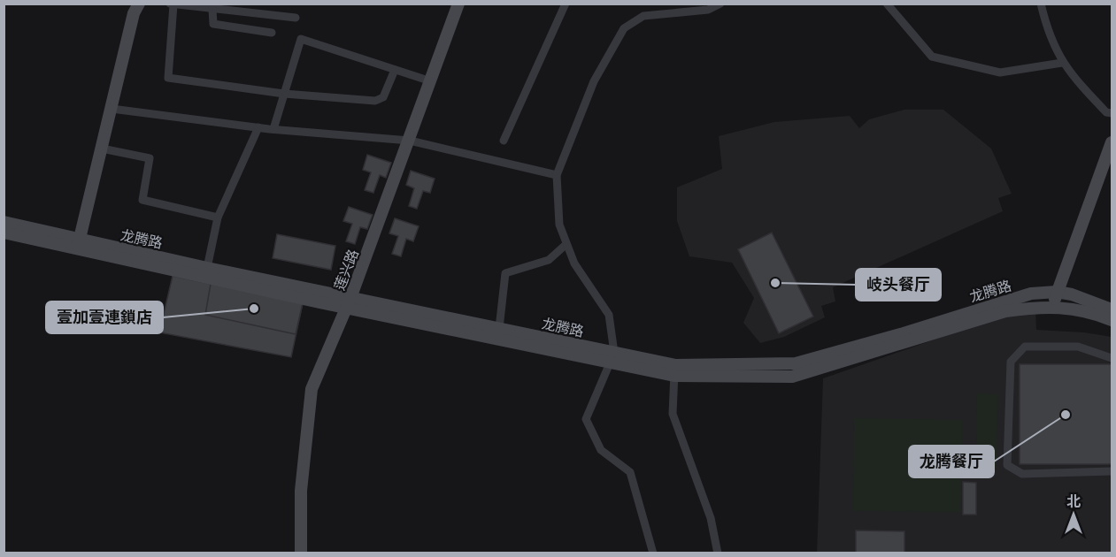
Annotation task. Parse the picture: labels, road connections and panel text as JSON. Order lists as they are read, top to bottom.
{
  "streets": {
    "street": ["龙腾路", "莲兴路"]
  },
  "crossings": [
    ["龙腾路", "莲兴路"]
  ],
  "places": ["岐头餐厅", "壹加壹連鎖店", "龙腾餐厅"],
  "north": "top"
}
